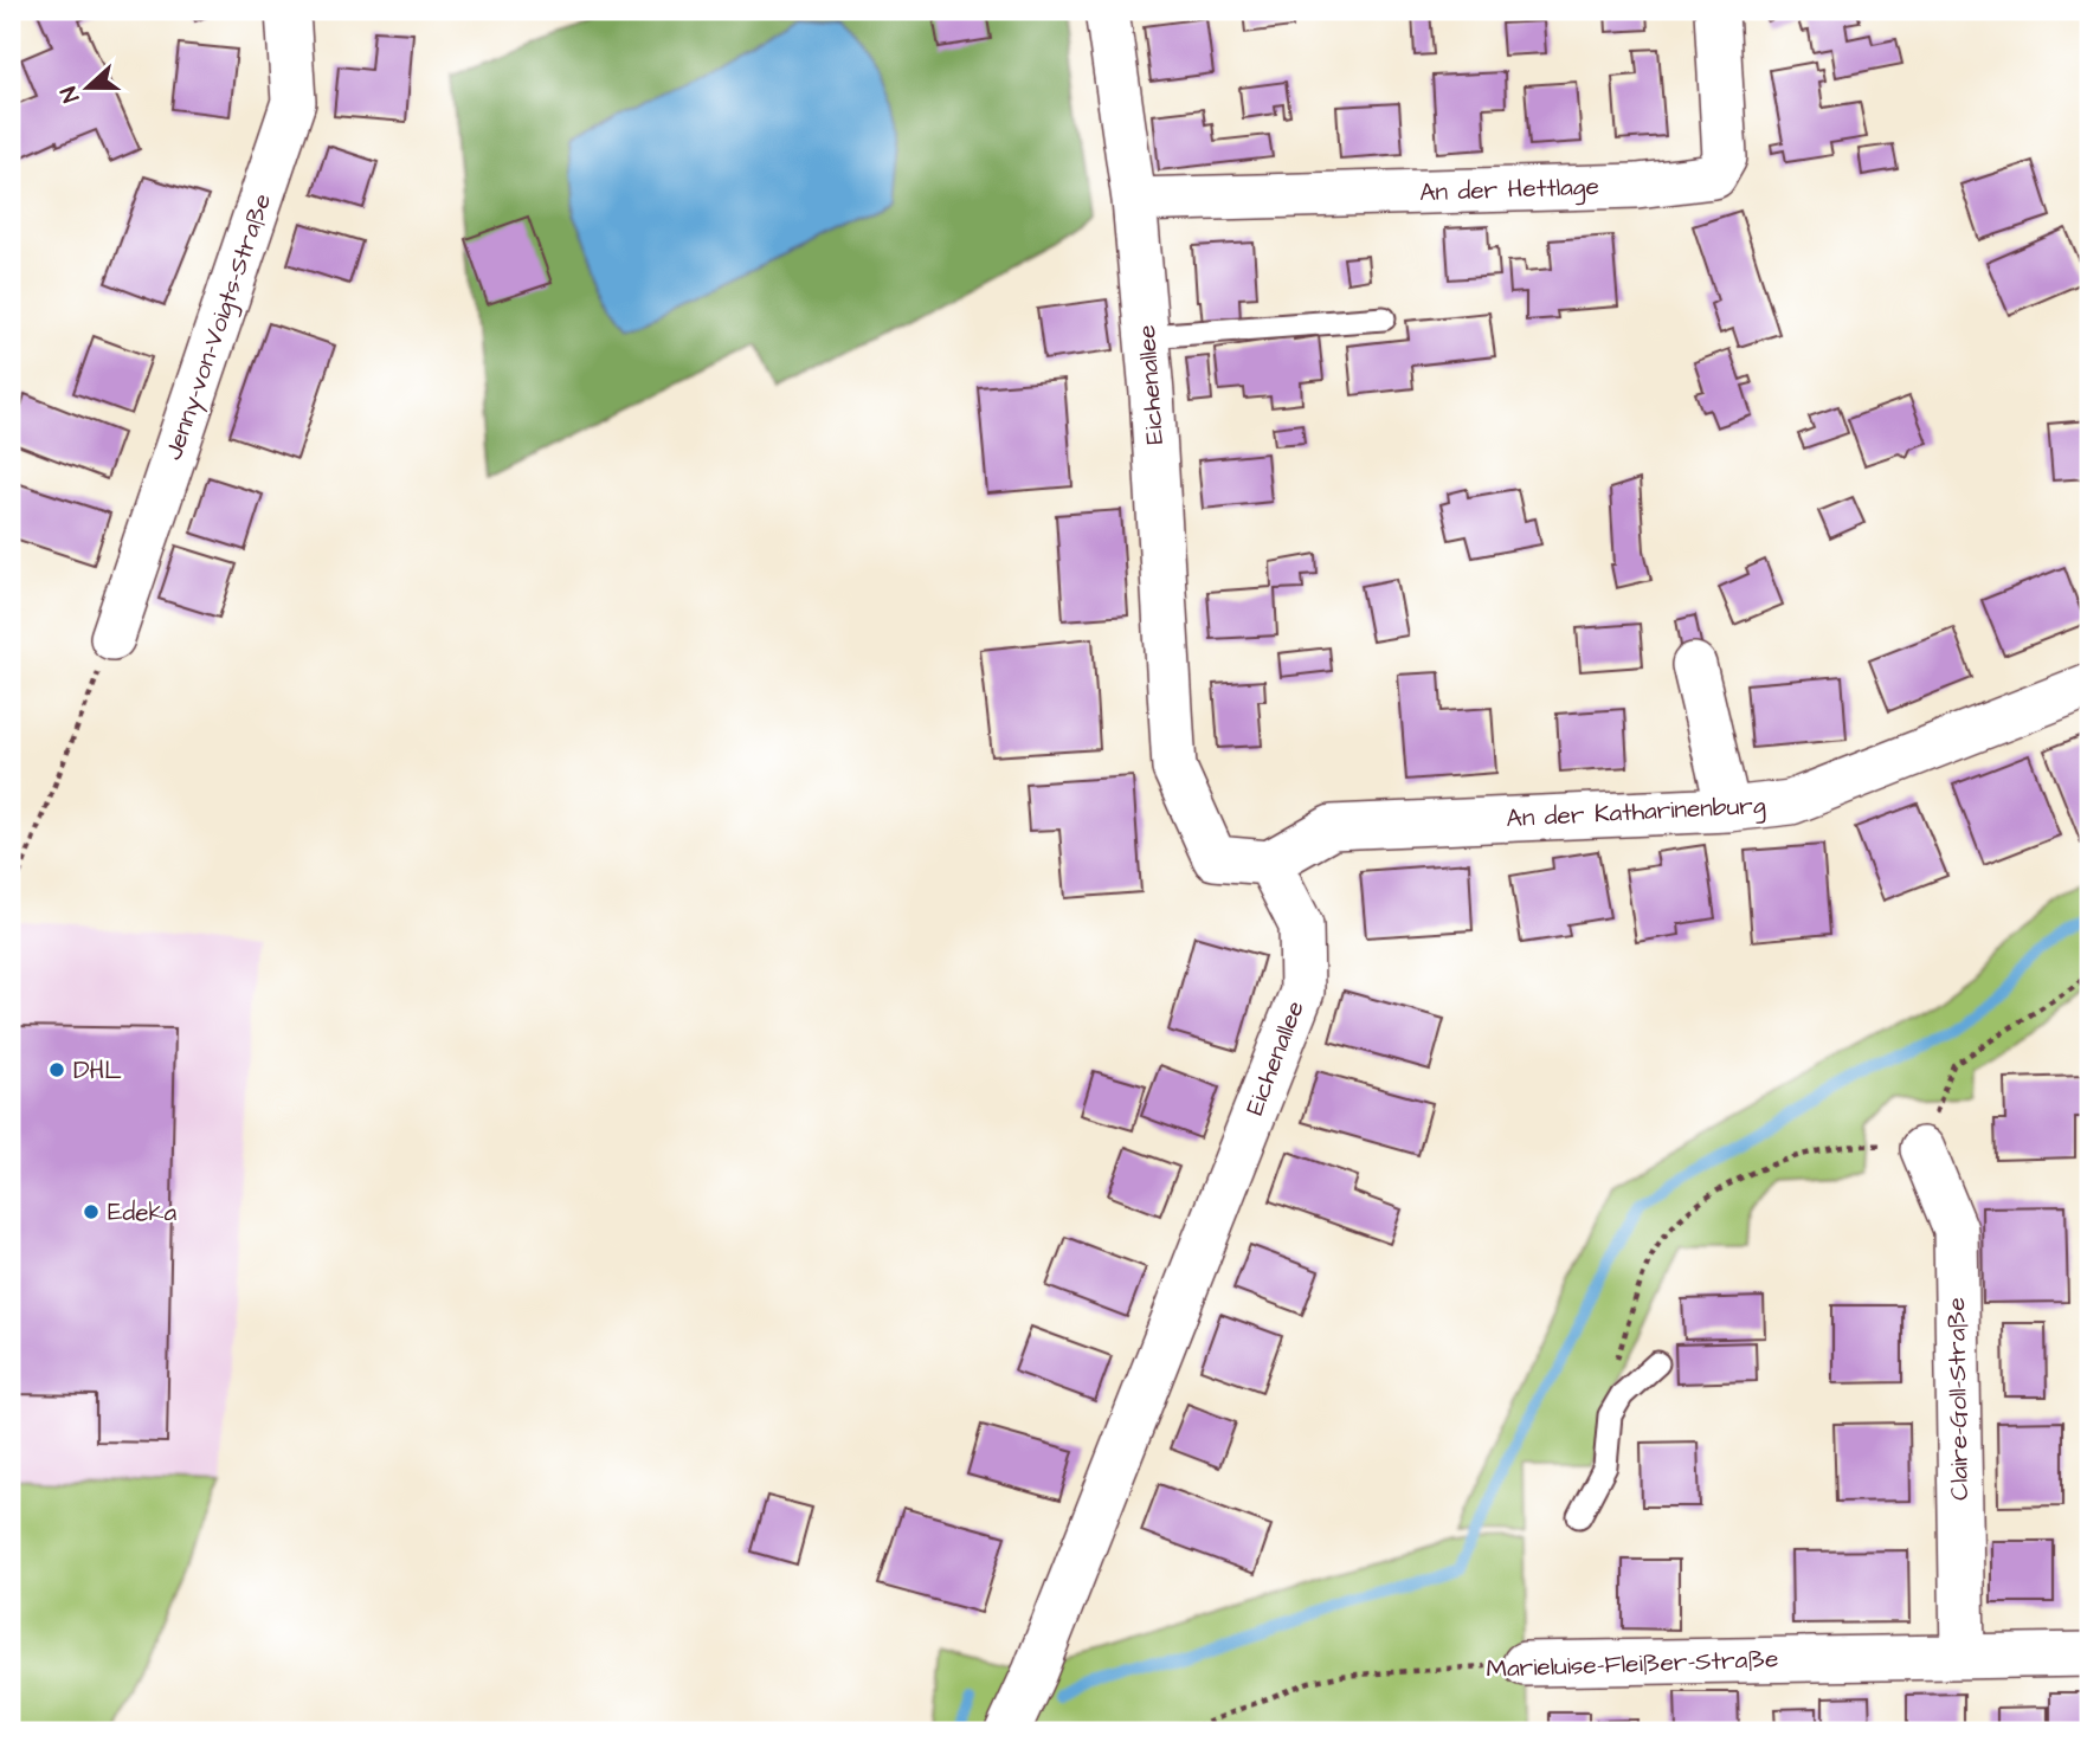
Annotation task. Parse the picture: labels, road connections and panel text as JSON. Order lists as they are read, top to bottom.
{
  "streets": {
    "street": [
      "An der Hettlage",
      "Jenny-von-Voigts-Straße",
      "Eichenallee",
      "An der Katharinenburg",
      "Claire-Goll-Straße",
      "Marieluise-Fleißer-Straße"
    ]
  },
  "crossings": [
    ["An der Hettlage", "Eichenallee"],
    ["Eichenallee", "An der Katharinenburg"],
    ["Claire-Goll-Straße", "Marieluise-Fleißer-Straße"]
  ],
  "places": ["DHL", "Edeka"],
  "north": "left"
}
